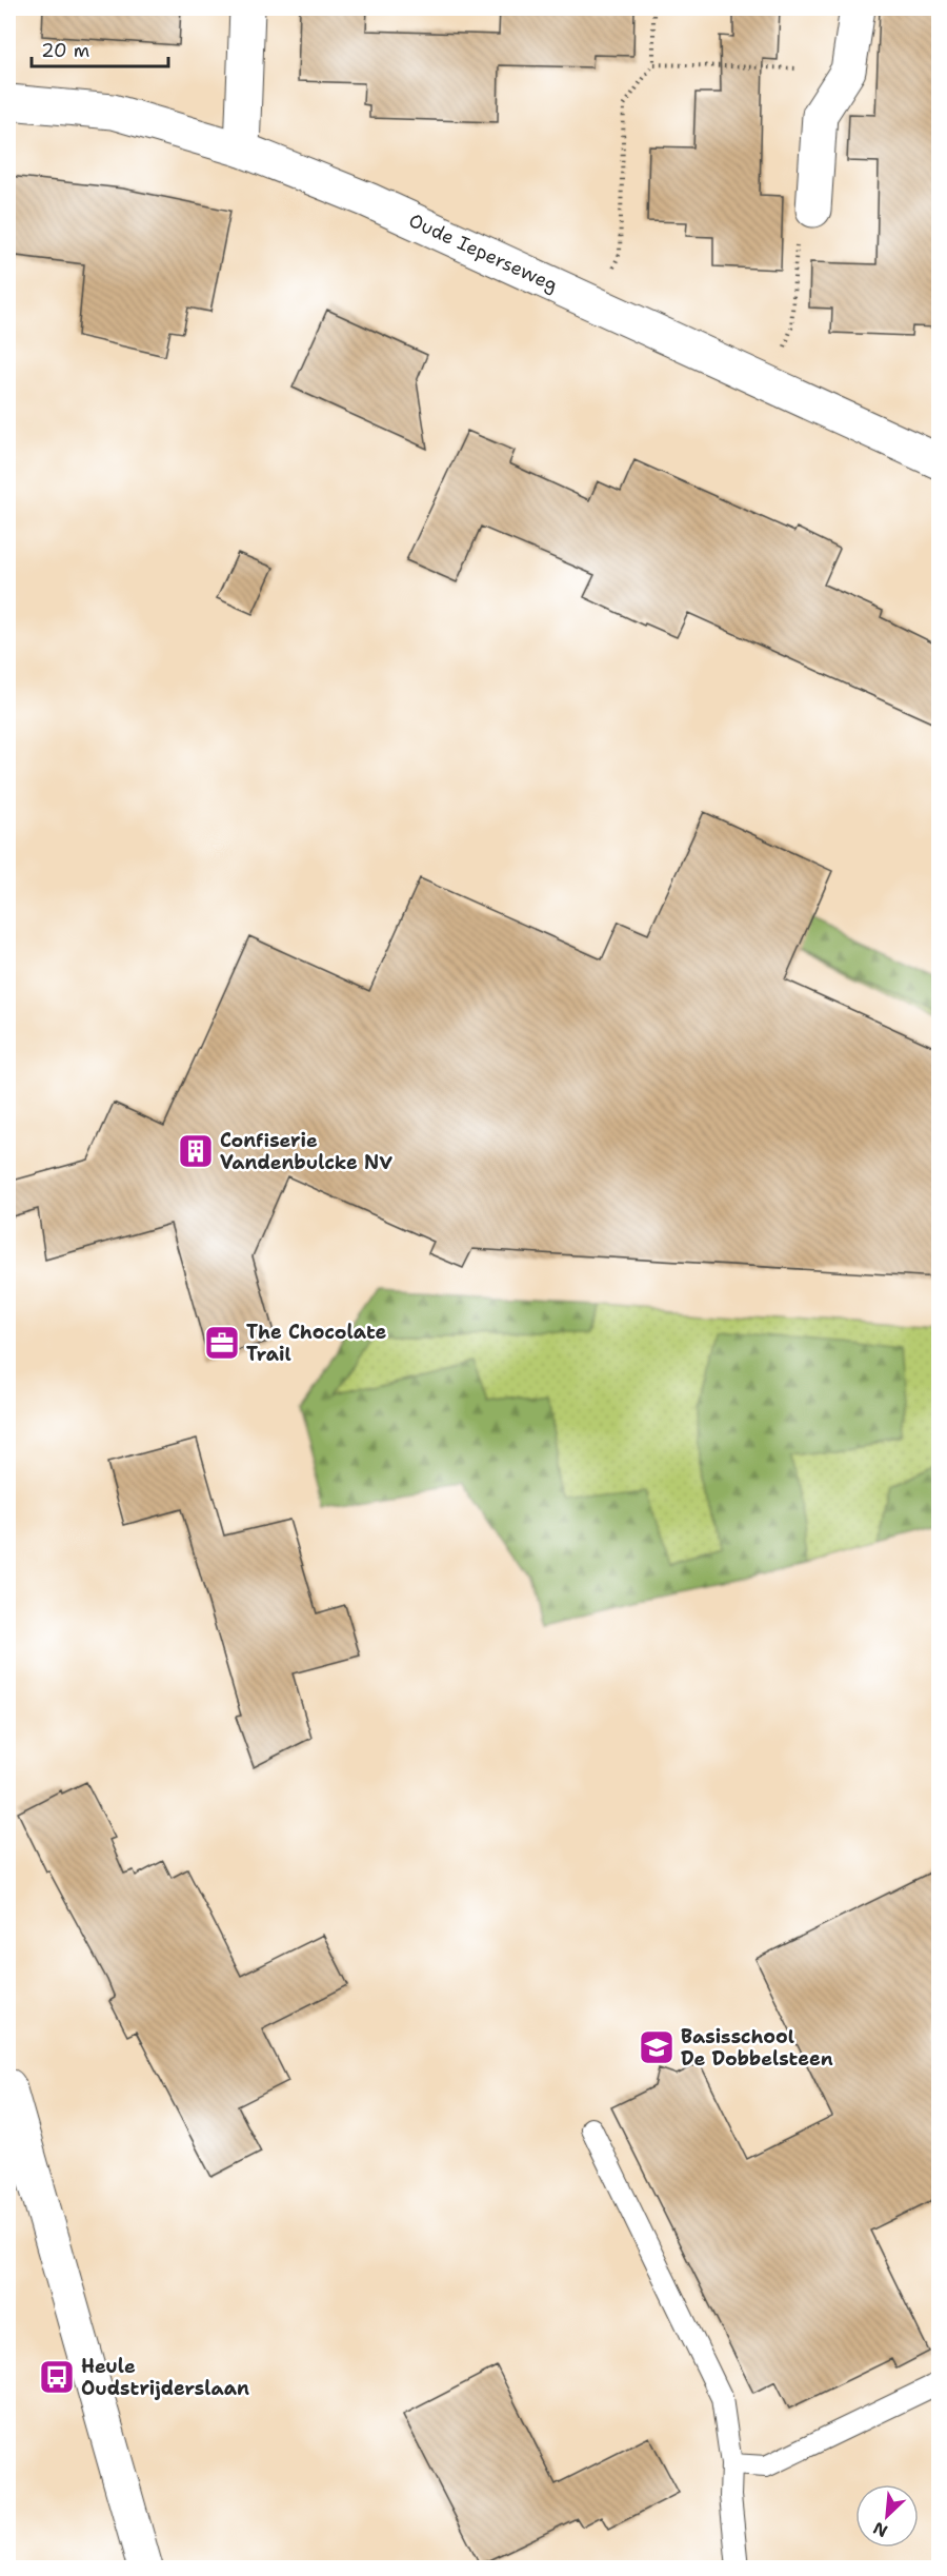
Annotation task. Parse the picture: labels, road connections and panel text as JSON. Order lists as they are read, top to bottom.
{
  "streets": {
    "street": ["Oude Ieperseweg"]
  },
  "places": {
    "building": ["Confiserie Vandenbulcke NV"],
    "office": ["The Chocolate Trail"],
    "school or university": ["Basisschool De Dobbelsteen"],
    "bus stop": ["Heule Oudstrijderslaan"]
  },
  "scale_bar": "20 m",
  "north": "bottom left"
}
